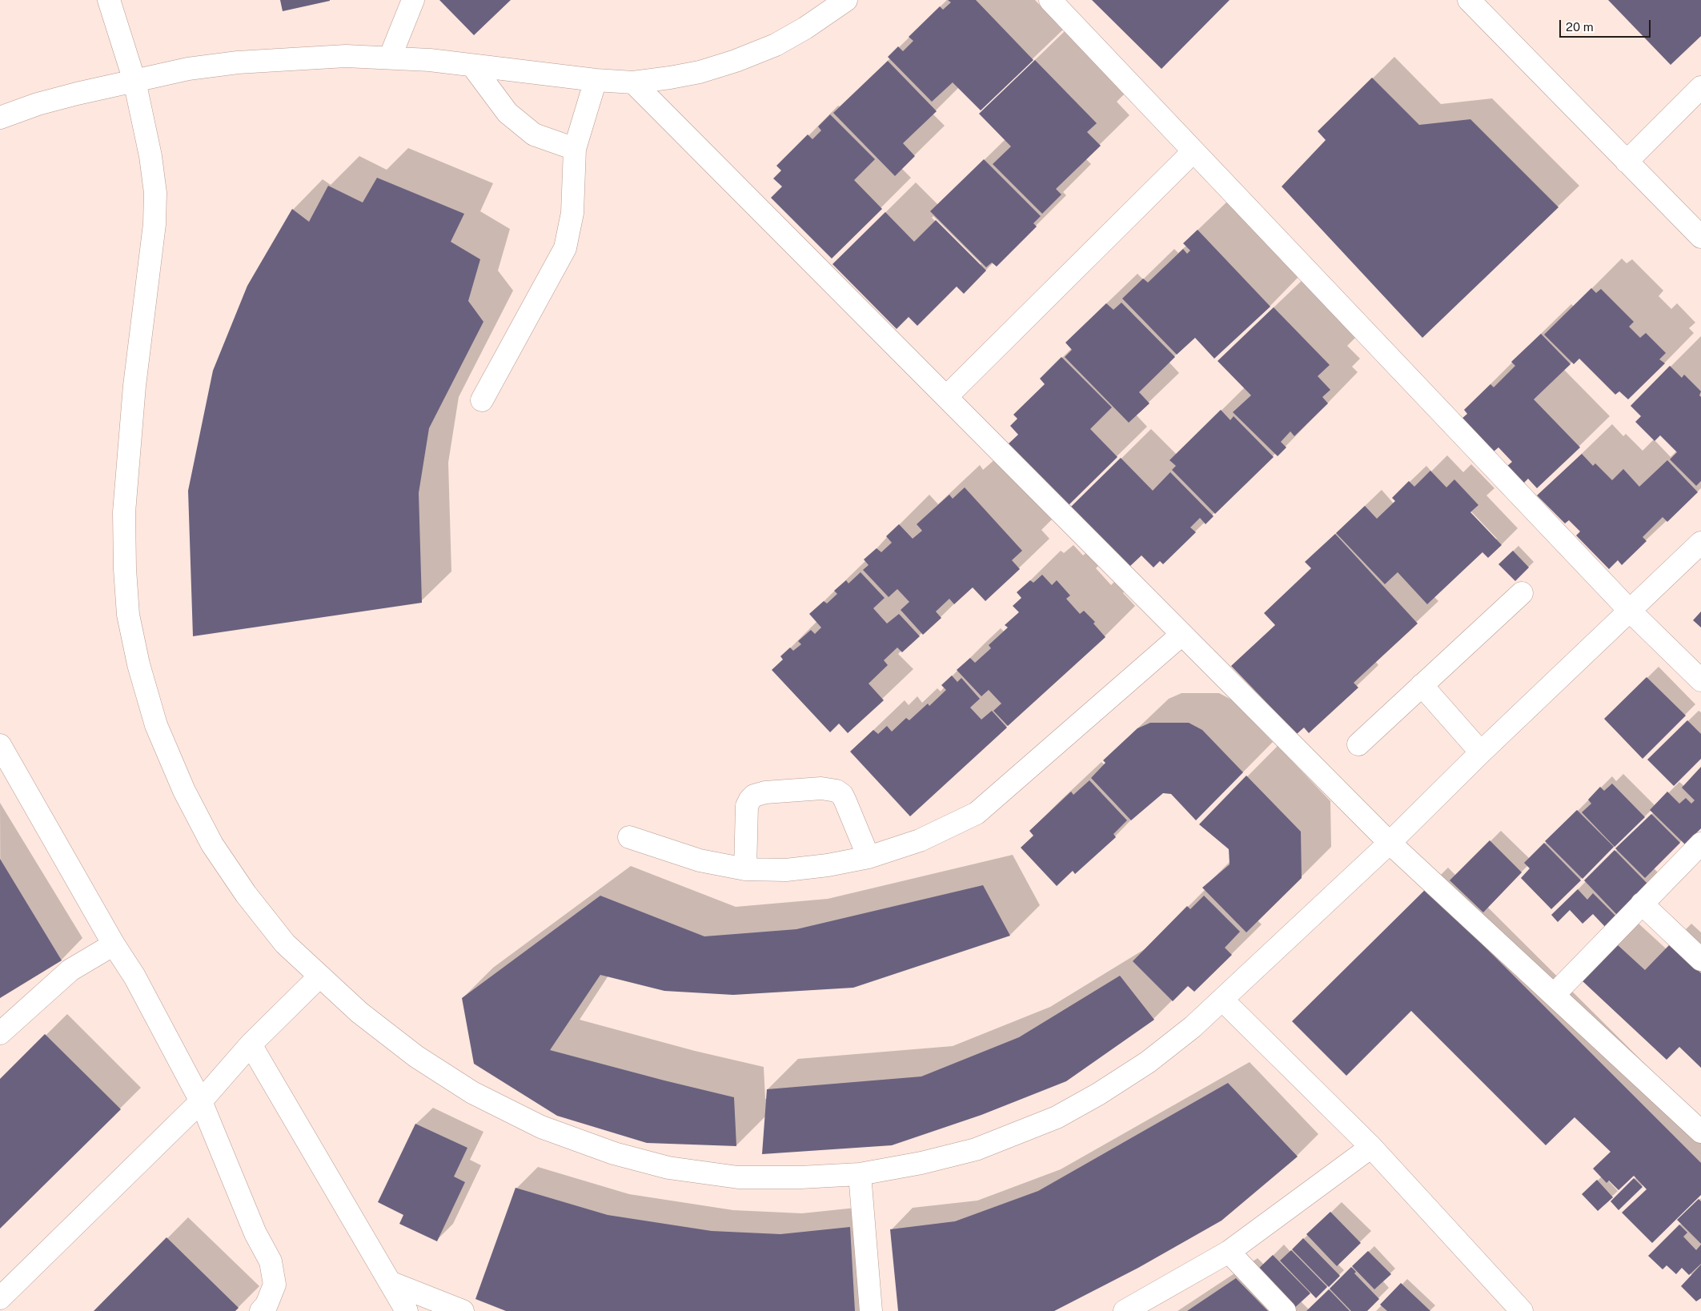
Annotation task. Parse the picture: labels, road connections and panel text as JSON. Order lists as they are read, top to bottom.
{
  "scale_bar": "20 m"
}
